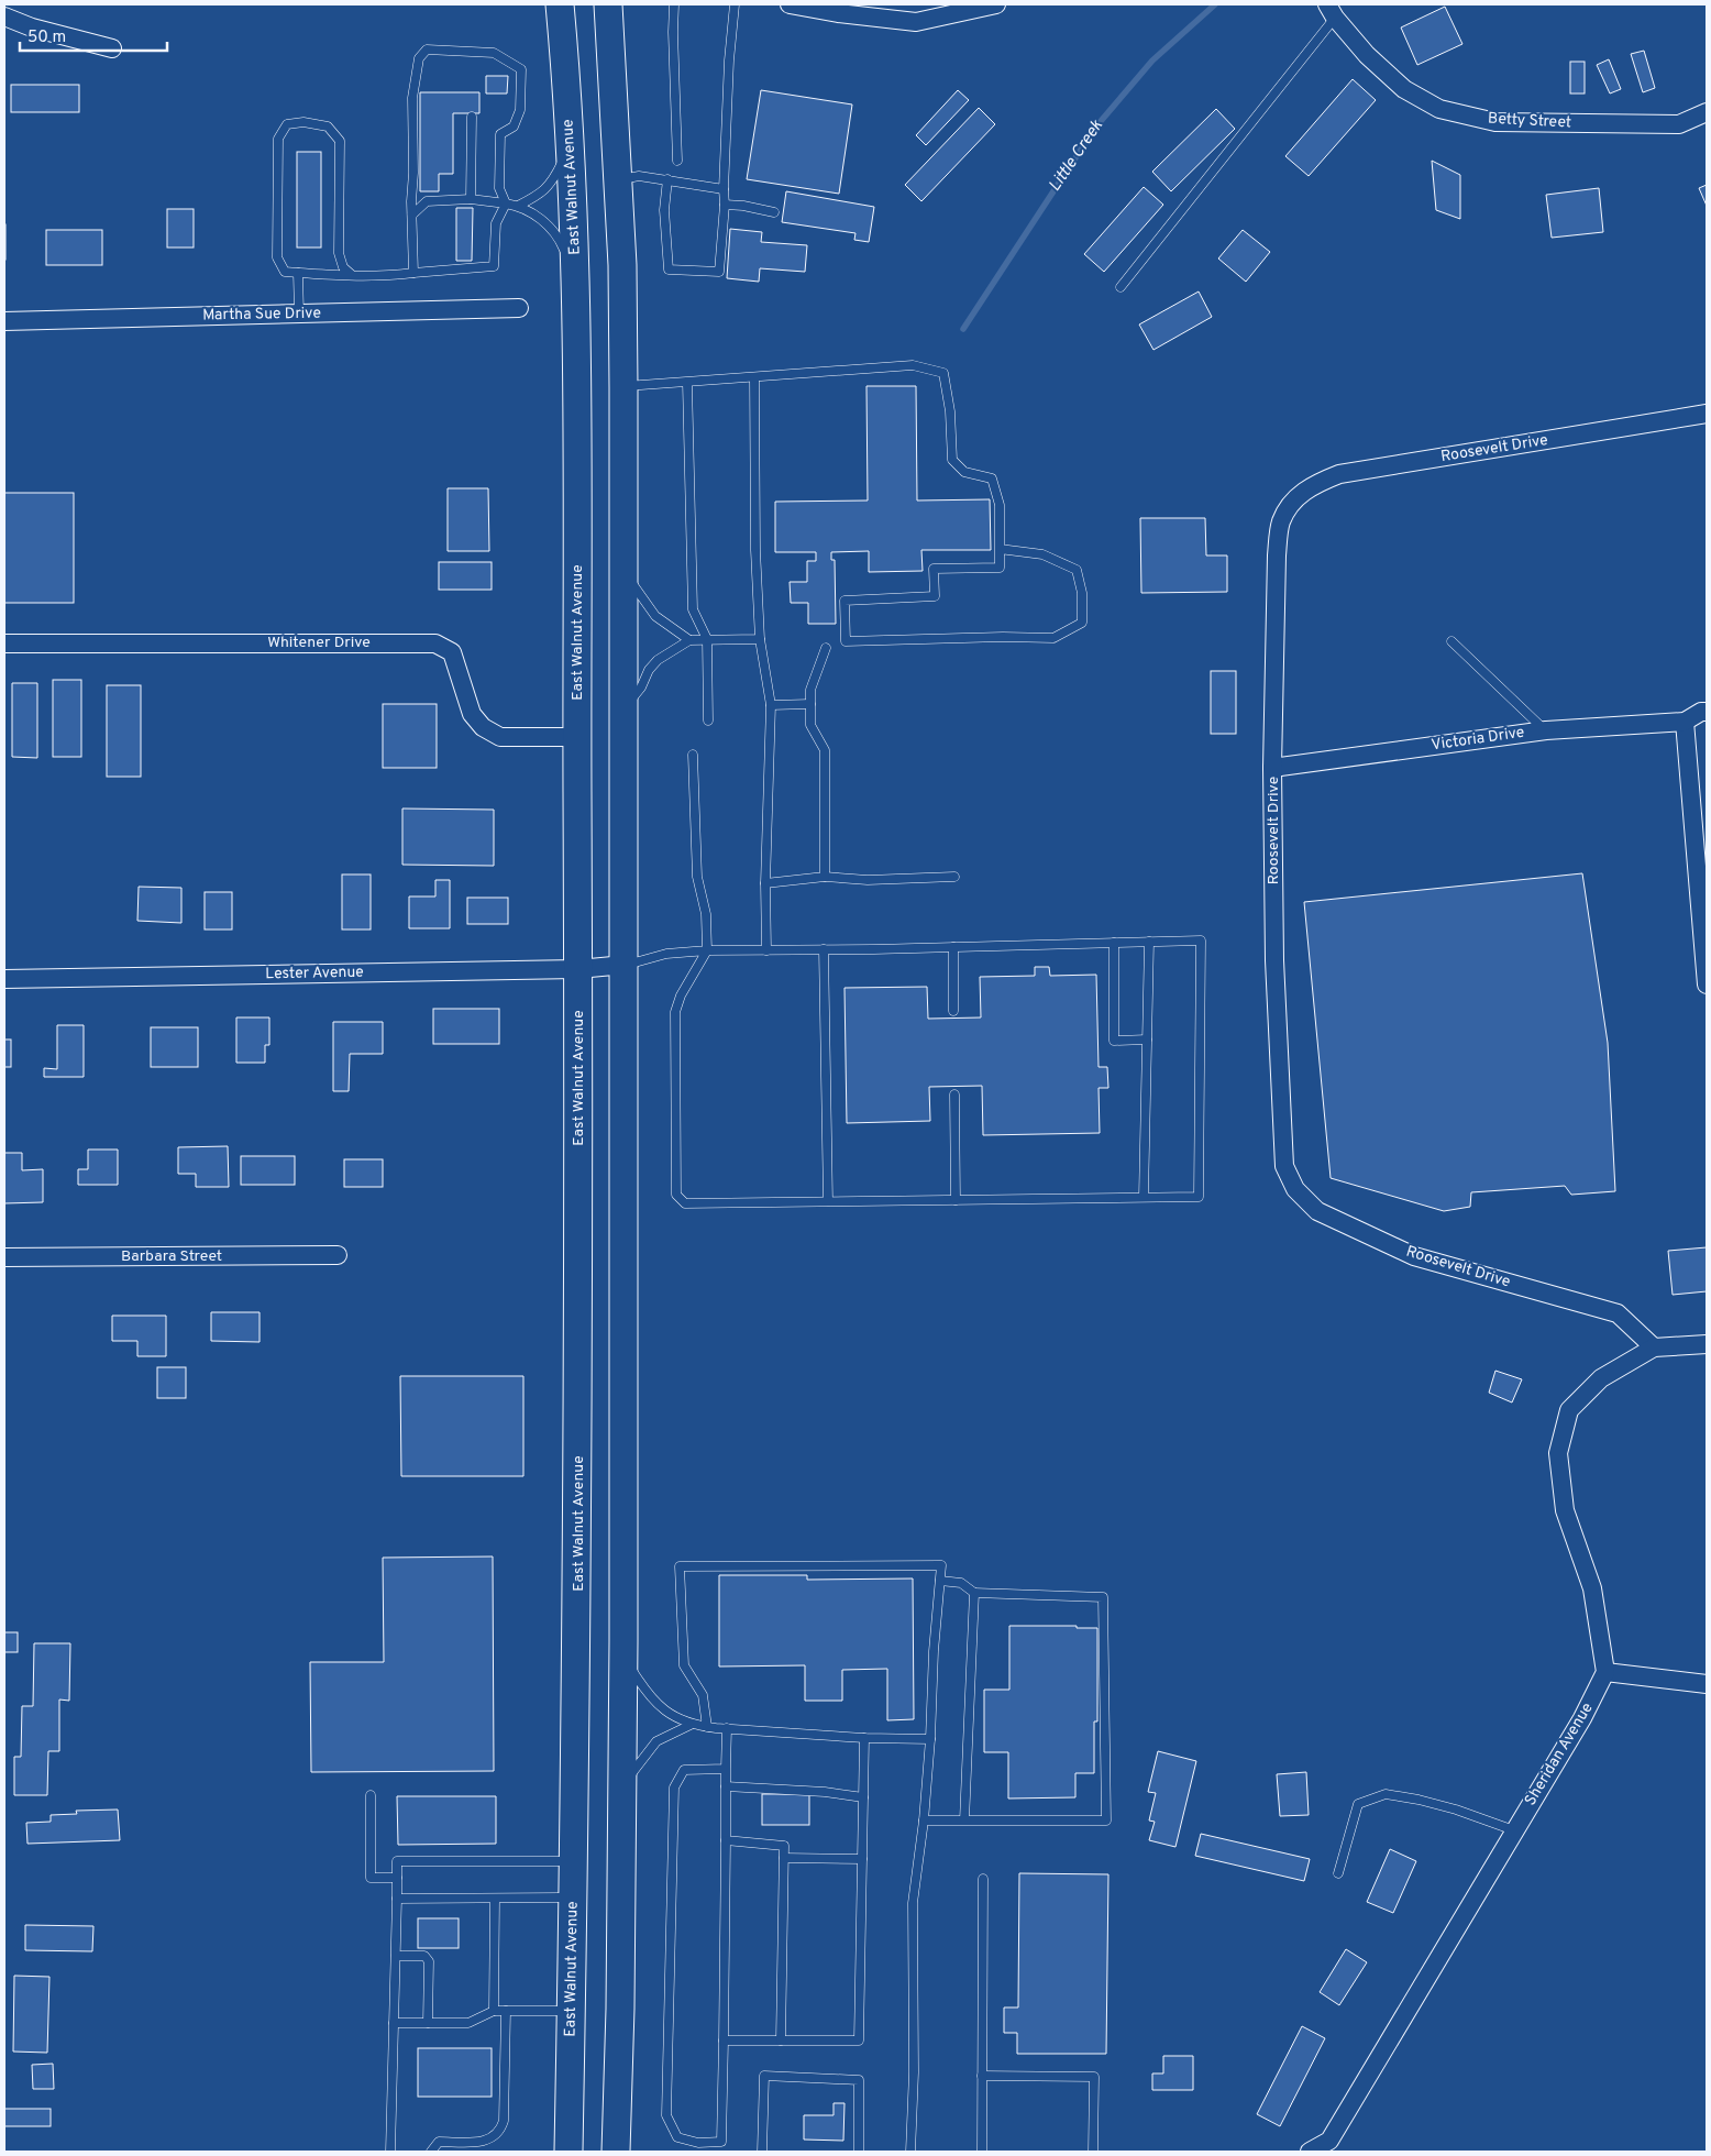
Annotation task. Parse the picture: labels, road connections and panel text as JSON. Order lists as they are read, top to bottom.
{
  "streets": {
    "main road": ["East Walnut Avenue"],
    "street": [
      "Betty Street",
      "Martha Sue Drive",
      "Roosevelt Drive",
      "Whitener Drive",
      "Victoria Drive",
      "Lester Avenue",
      "Barbara Street",
      "Sheridan Avenue"
    ]
  },
  "crossings": [
    ["East Walnut Avenue", "Whitener Drive"],
    ["East Walnut Avenue", "Lester Avenue"],
    ["Roosevelt Drive", "Victoria Drive"]
  ],
  "water": ["Little Creek"],
  "scale_bar": "50 m"
}
